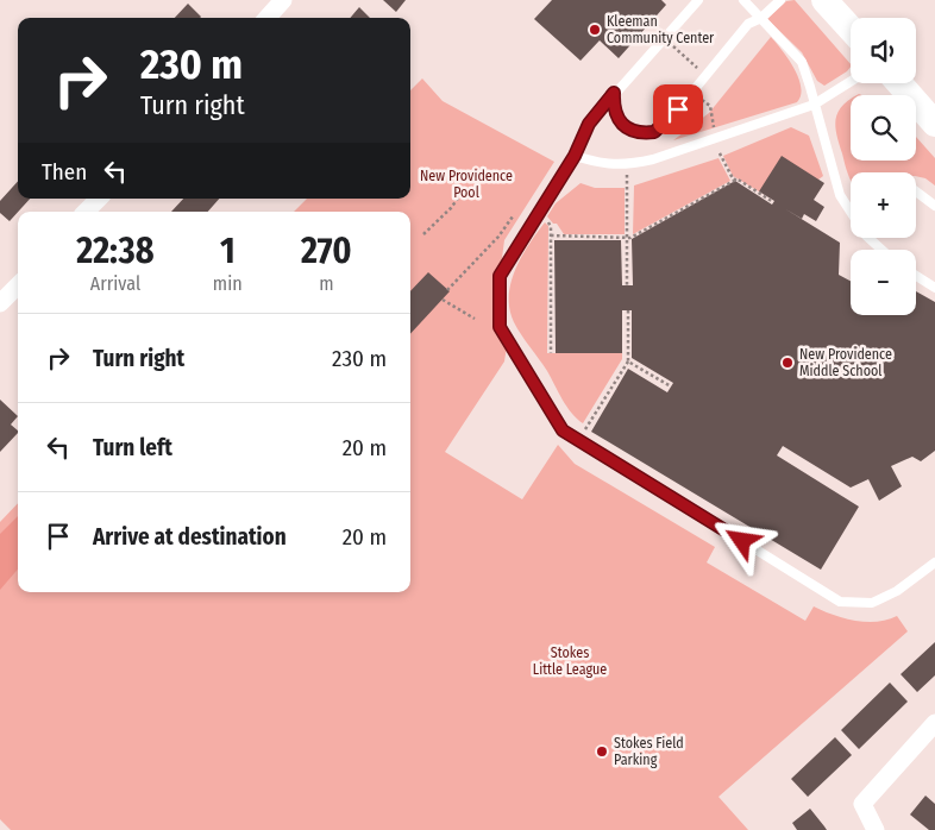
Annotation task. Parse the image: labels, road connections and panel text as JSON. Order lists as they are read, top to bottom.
{
  "parks": ["New Providence Pool", "Stokes Little League"],
  "places": ["Kleeman Community Center", "New Providence Middle School", "Stokes Field Parking"],
  "page": {
    "map_buttons": ["+", "−"],
    "turn": ["230 m", "Turn right"],
    "then": "Then",
    "eta": [
      "22:38",
      "Arrival",
      "1",
      "min",
      "270",
      "m"
    ],
    "list": [
      {
        "name": "Turn right",
        "value": "230 m"
      },
      {
        "name": "Turn left",
        "value": "20 m"
      },
      {
        "name": "Arrive at destination",
        "value": "20 m"
      }
    ]
  }
}
